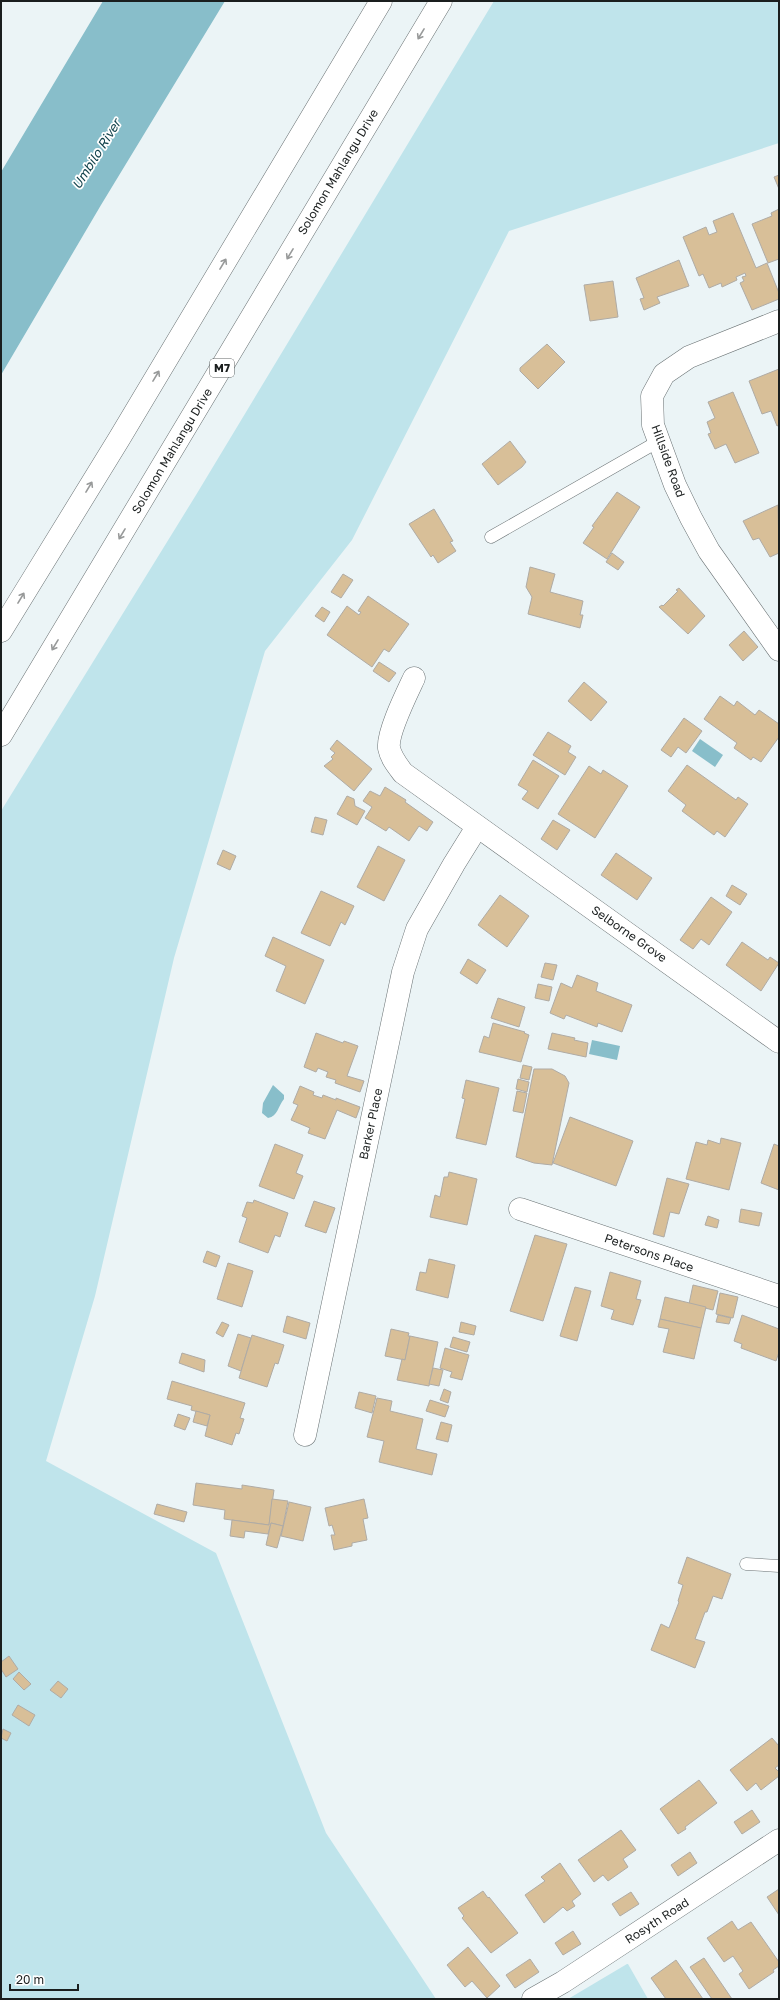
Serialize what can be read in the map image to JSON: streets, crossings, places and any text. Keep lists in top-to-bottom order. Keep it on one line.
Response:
{"streets":{"main road":["Solomon Mahlangu Drive","M7","Hillside Road","Selborne Grove","Barker Place","Petersons Place","Rosyth Road"]},"crossings":[["Selborne Grove","Barker Place"]],"water":["Umbilo River"],"scale_bar":"20 m"}
